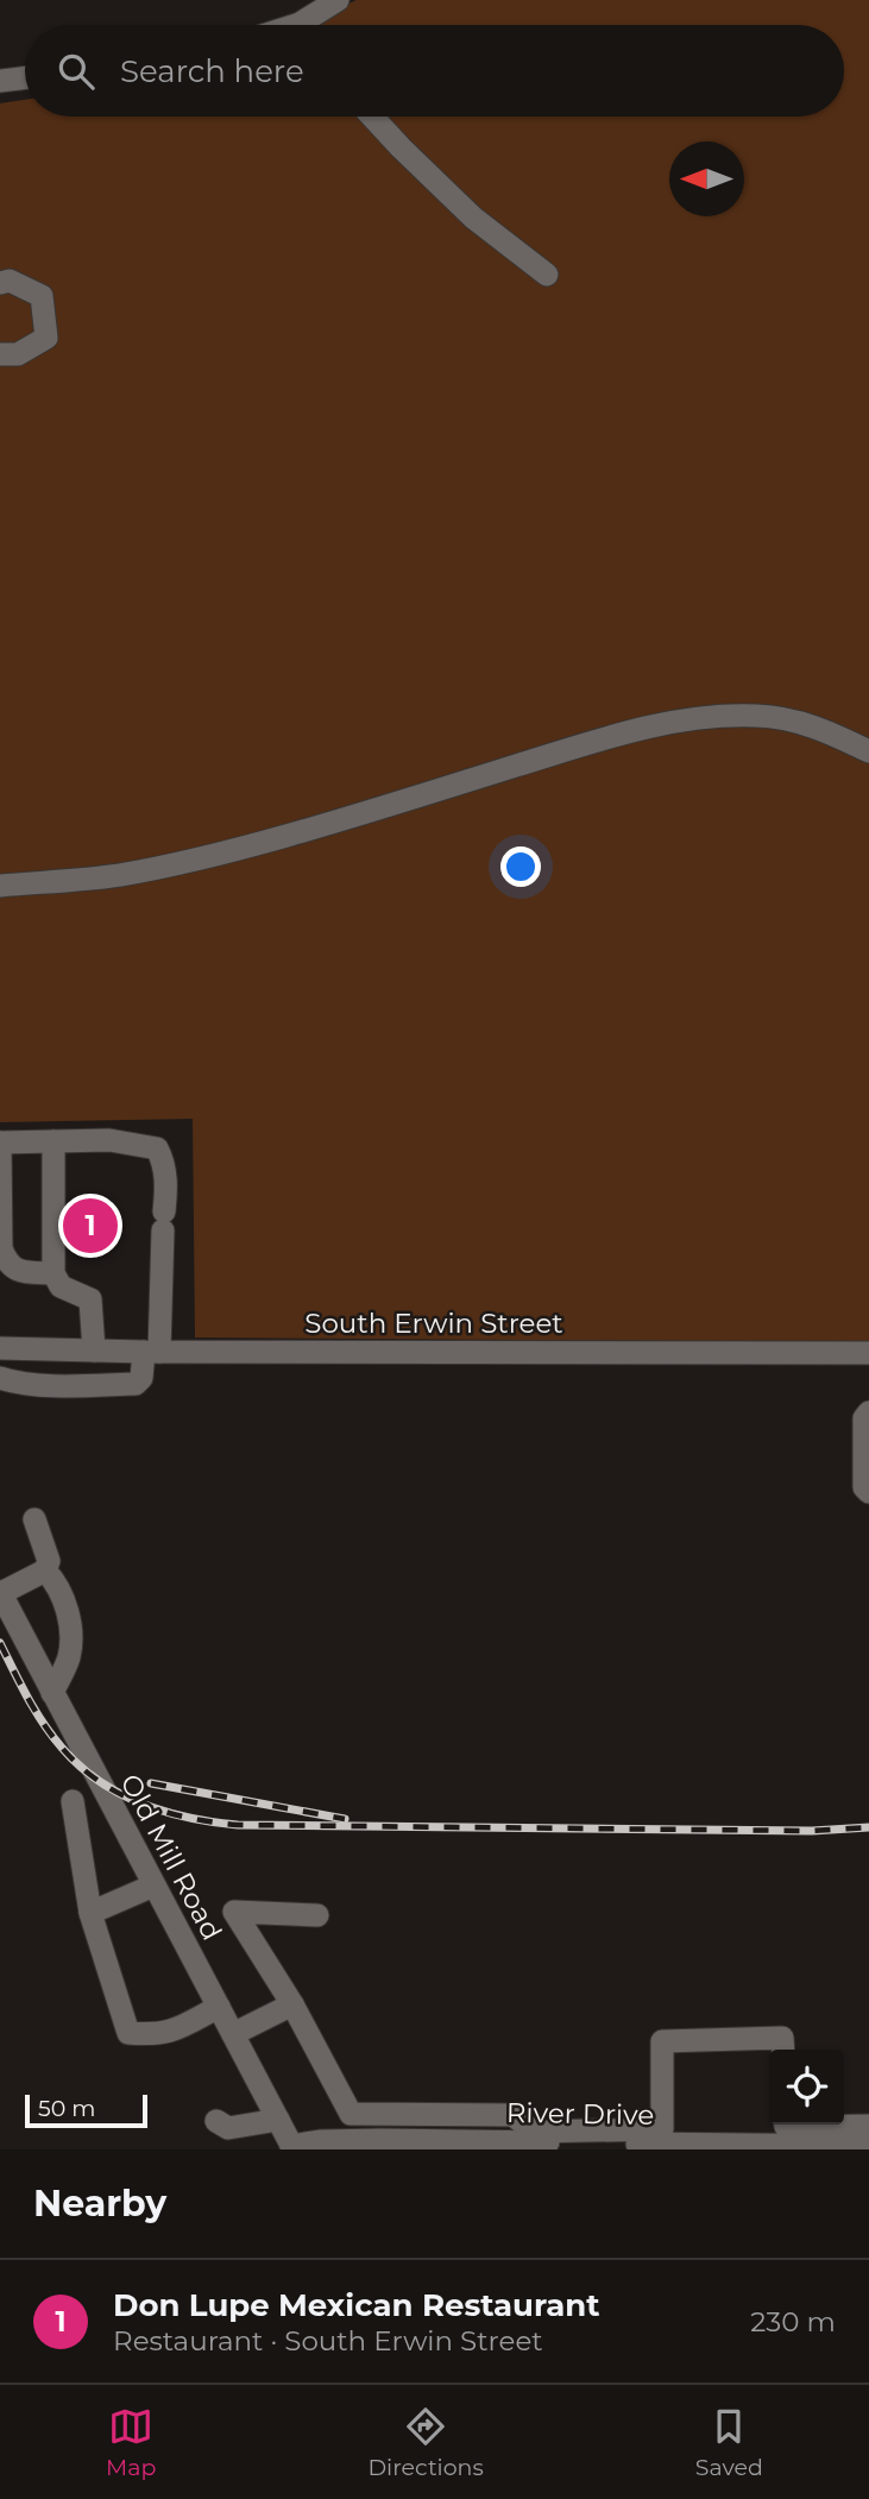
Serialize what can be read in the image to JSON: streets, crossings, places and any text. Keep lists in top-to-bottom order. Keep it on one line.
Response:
{"streets":{"street":["South Erwin Street","Old Mill Road","River Drive"]},"crossings":[["Old Mill Road","River Drive"]],"scale_bar":"50 m","north":"left","page":{"search":"Search here","pins":"1","scale":"50 m","heading":"Nearby","list":[{"mark":"1","name":"Don Lupe Mexican Restaurant","note":"Restaurant · South Erwin Street","value":"230 m"}],"nav":["Map","Directions","Saved"]}}
